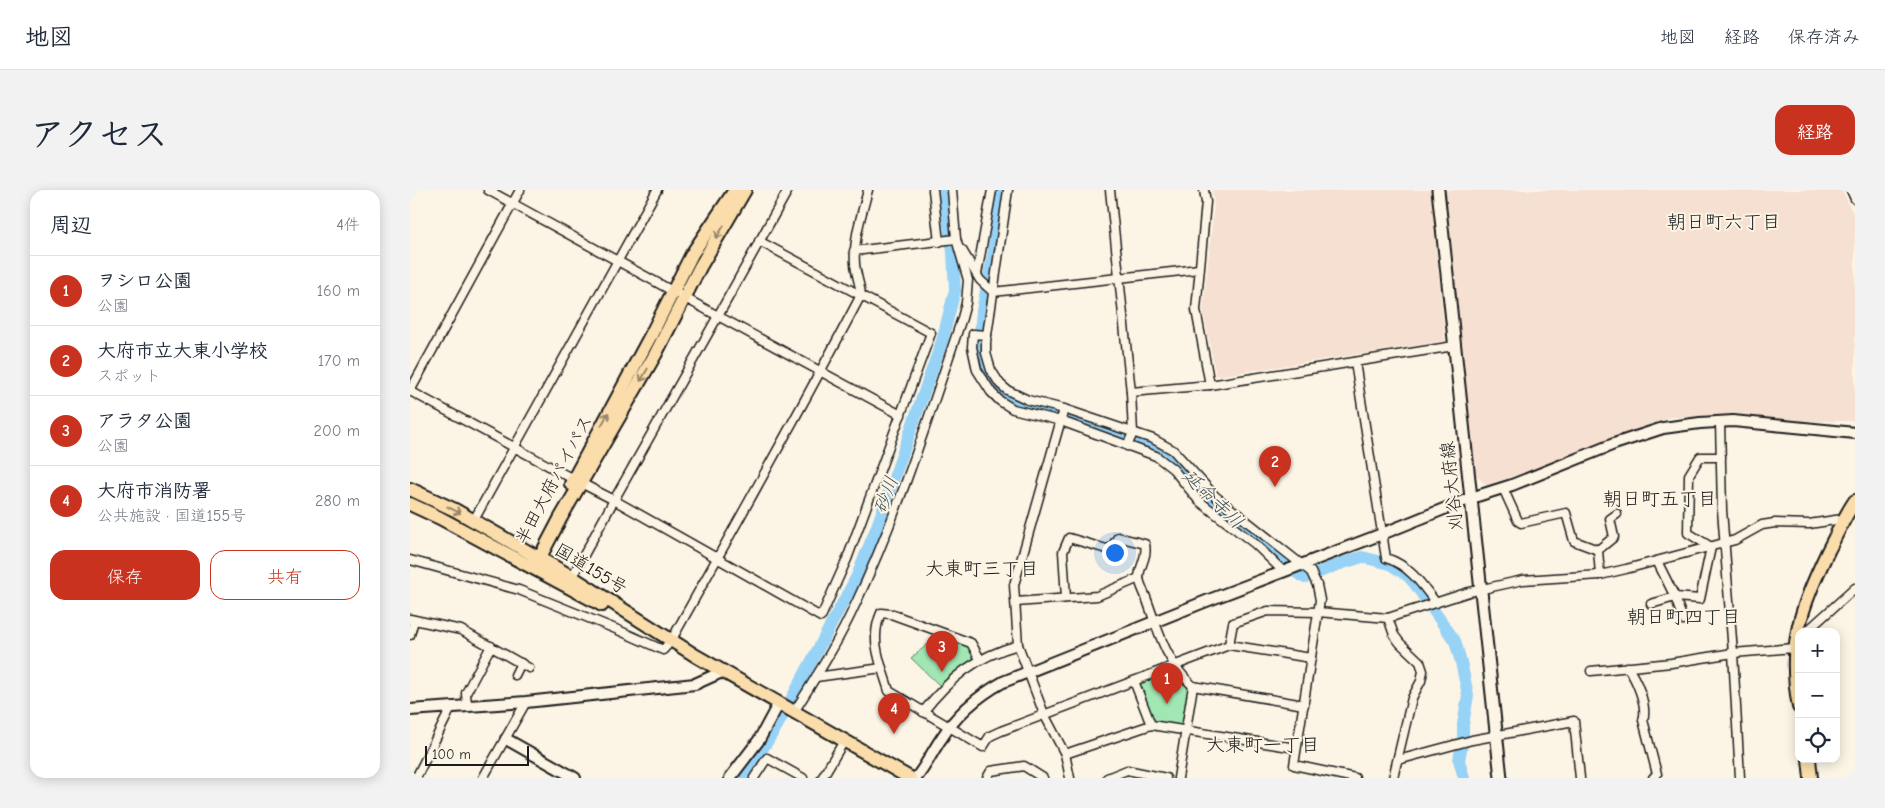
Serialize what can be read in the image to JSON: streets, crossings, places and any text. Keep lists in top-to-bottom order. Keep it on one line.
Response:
{"streets":{"main road":["半田大府パイパス","刈谷大府線","国道155号"]},"crossings":[["半田大府パイパス","国道155号"]],"districts":["朝日町六丁目","朝日町五丁目","大東町三丁目","朝日町四丁目","大東町一丁目"],"water":["砂川","延命寺川"],"scale_bar":"100 m","page":{"header":"地図","nav":["地図","経路","保存済み"],"title":"アクセス","buttons":["経路",["保存","共有"]],"heading":["周辺","4件"],"list":[{"mark":"1","name":"ヲシロ公園","note":"公園","value":"160 m"},{"mark":"2","name":"大府市立大東小学校","note":"スポット","value":"170 m"},{"mark":"3","name":"アラタ公園","note":"公園","value":"200 m"},{"mark":"4","name":"大府市消防署","note":"公共施設 · 国道155号","value":"280 m"}],"pins":["2","3","1","4"],"map_buttons":["+","−"],"scale":"100 m"}}
